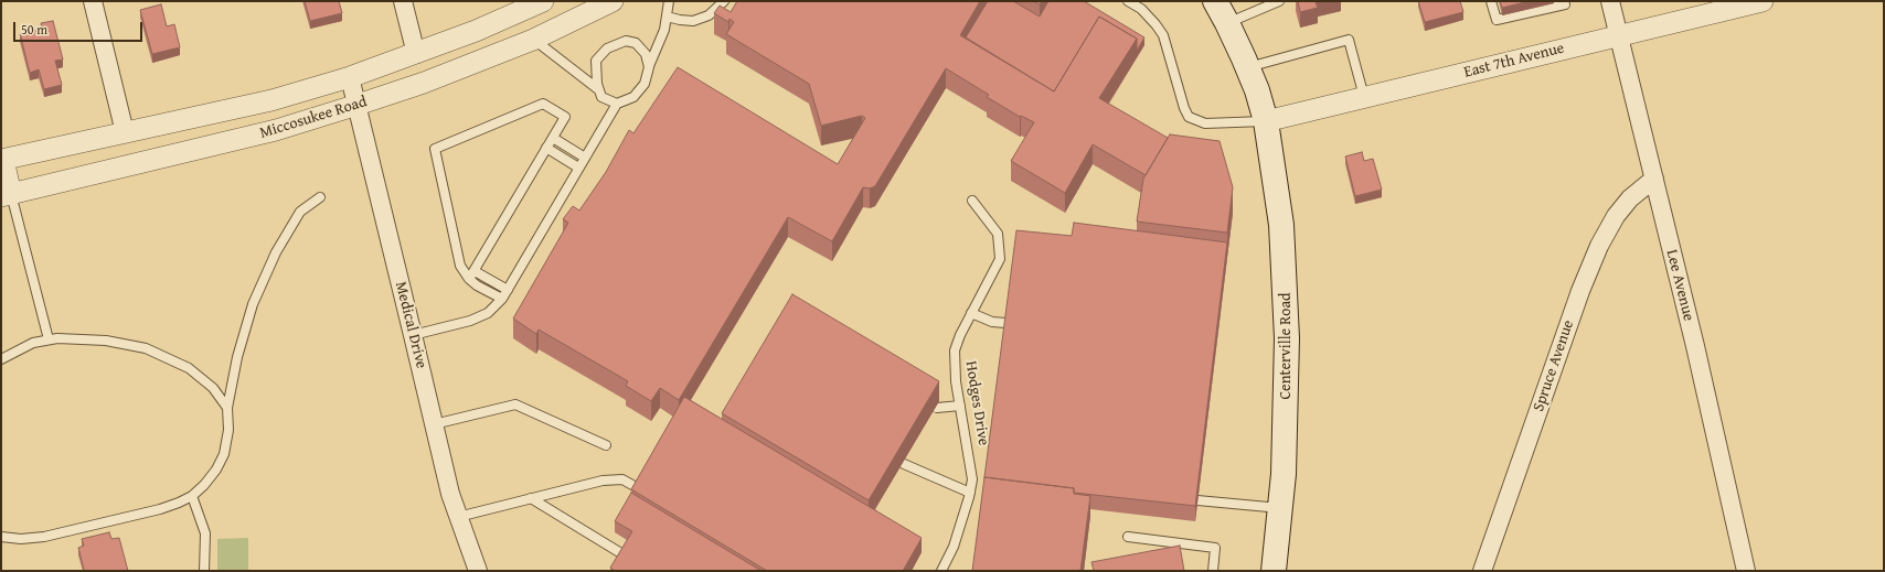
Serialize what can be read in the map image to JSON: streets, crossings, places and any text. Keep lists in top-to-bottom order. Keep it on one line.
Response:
{"streets":{"main road":["Centerville Road"],"street":["East 7th Avenue","Miccosukee Road","Lee Avenue","Medical Drive","Spruce Avenue"],"lane":["Hodges Drive"]},"crossings":[["East 7th Avenue","Lee Avenue"],["East 7th Avenue","Centerville Road"],["Miccosukee Road","Medical Drive"],["Lee Avenue","Spruce Avenue"]],"scale_bar":"50 m"}
